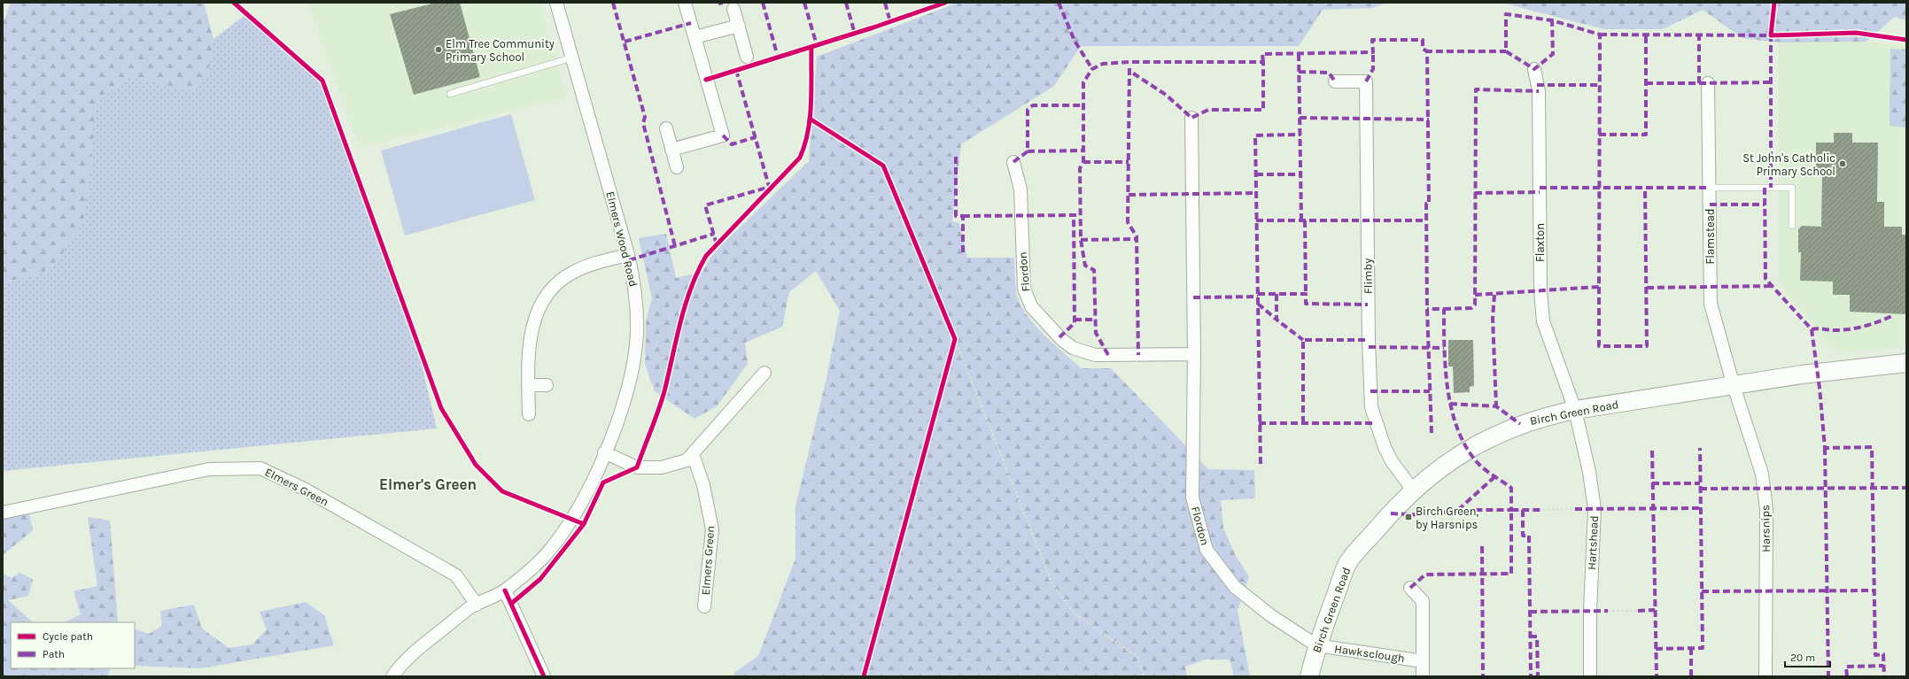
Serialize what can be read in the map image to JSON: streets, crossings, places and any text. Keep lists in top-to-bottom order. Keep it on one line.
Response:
{"streets":{"street":["Flamstead","Elmers Wood Road","Flaxton","Flordon","Flimby","Birch Green Road","Elmers Green","Harsnips","Hartshead","Hawksclough"]},"crossings":[["Flamstead","Birch Green Road"],["Flamstead","Harsnips"],["Flaxton","Birch Green Road"],["Flaxton","Hartshead"],["Flordon","Birch Green Road"],["Flordon","Hawksclough"],["Flimby","Birch Green Road"],["Birch Green Road","Harsnips"],["Birch Green Road","Hartshead"],["Birch Green Road","Hawksclough"]],"districts":["Elmer's Green"],"places":{"other":["Elm Tree Community Primary School","St John's Catholic Primary School"],"transit":["Birch Green, by Harsnips"]},"legend":["Cycle path","Path"],"scale_bar":"20 m"}
